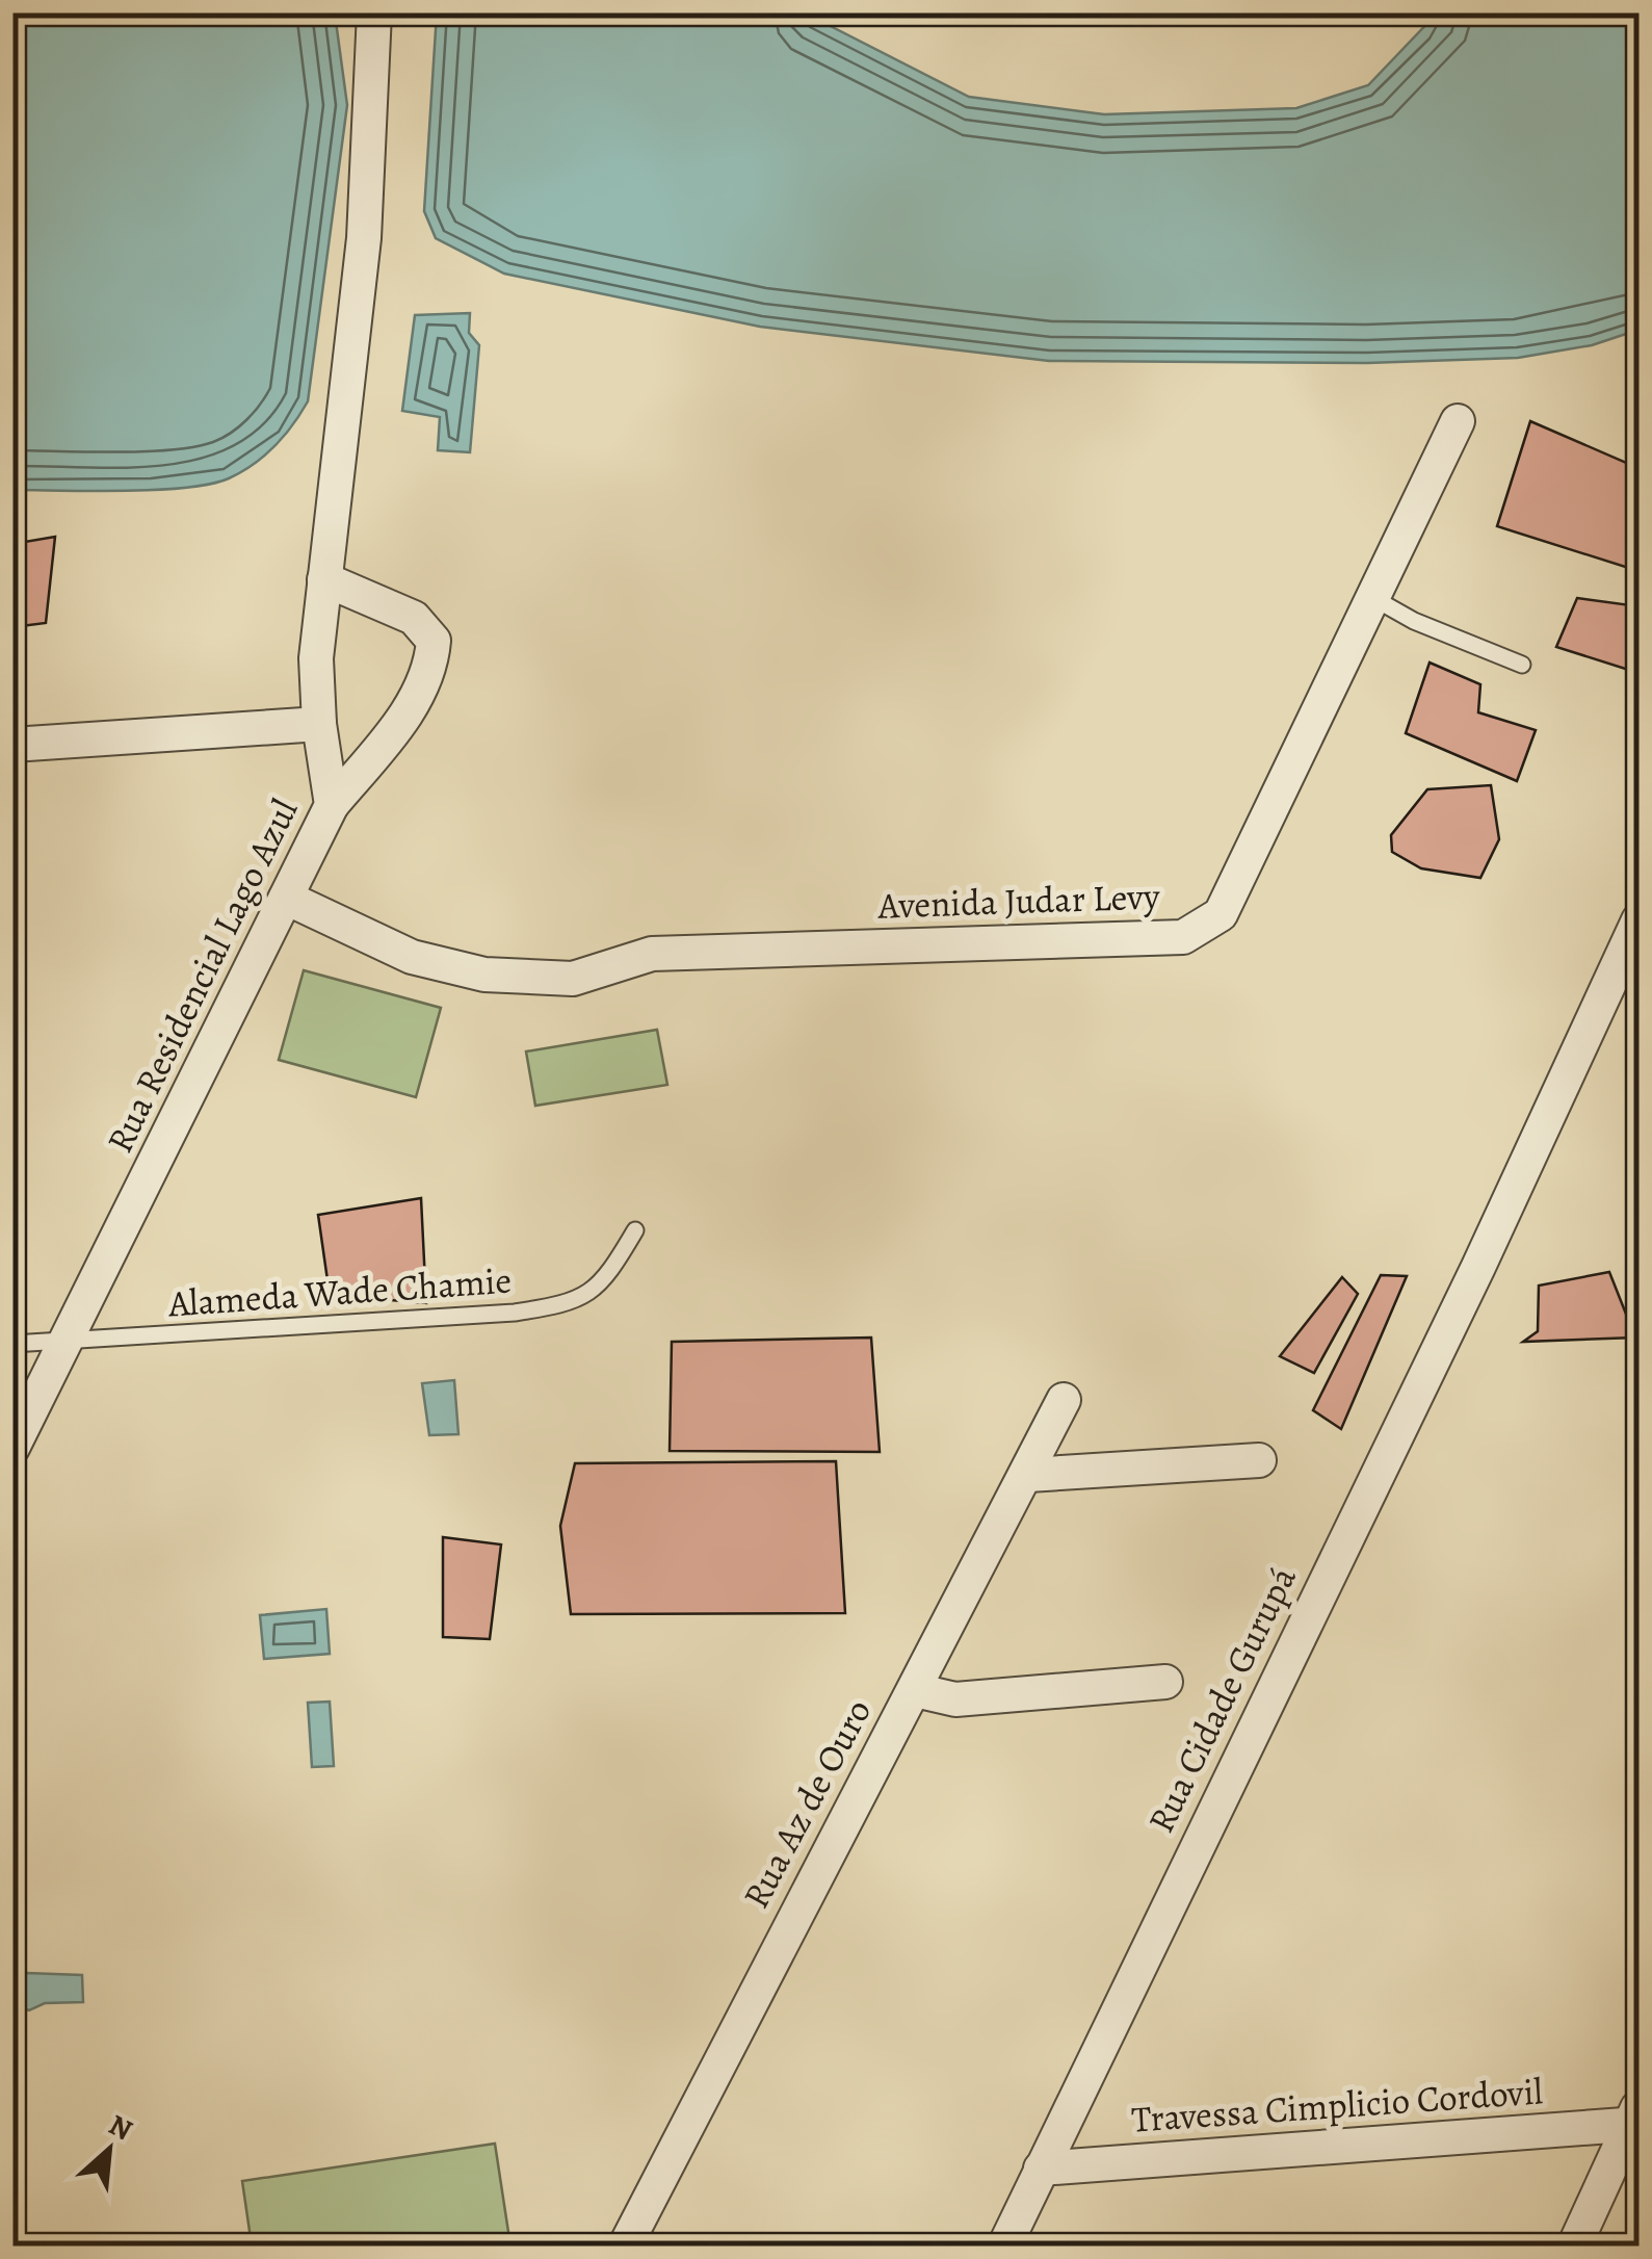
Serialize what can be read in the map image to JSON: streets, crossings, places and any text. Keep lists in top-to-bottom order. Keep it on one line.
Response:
{"streets":{"street":["Avenida Judar Levy","Rua Residencial Lago Azul","Rua Cidade Gurupá","Rua Az de Ouro","Travessa Cimplicio Cordovil"],"lane":["Alameda Wade Chamie"]},"crossings":[["Avenida Judar Levy","Rua Residencial Lago Azul"],["Rua Residencial Lago Azul","Alameda Wade Chamie"],["Rua Cidade Gurupá","Travessa Cimplicio Cordovil"]],"north":"top right"}
